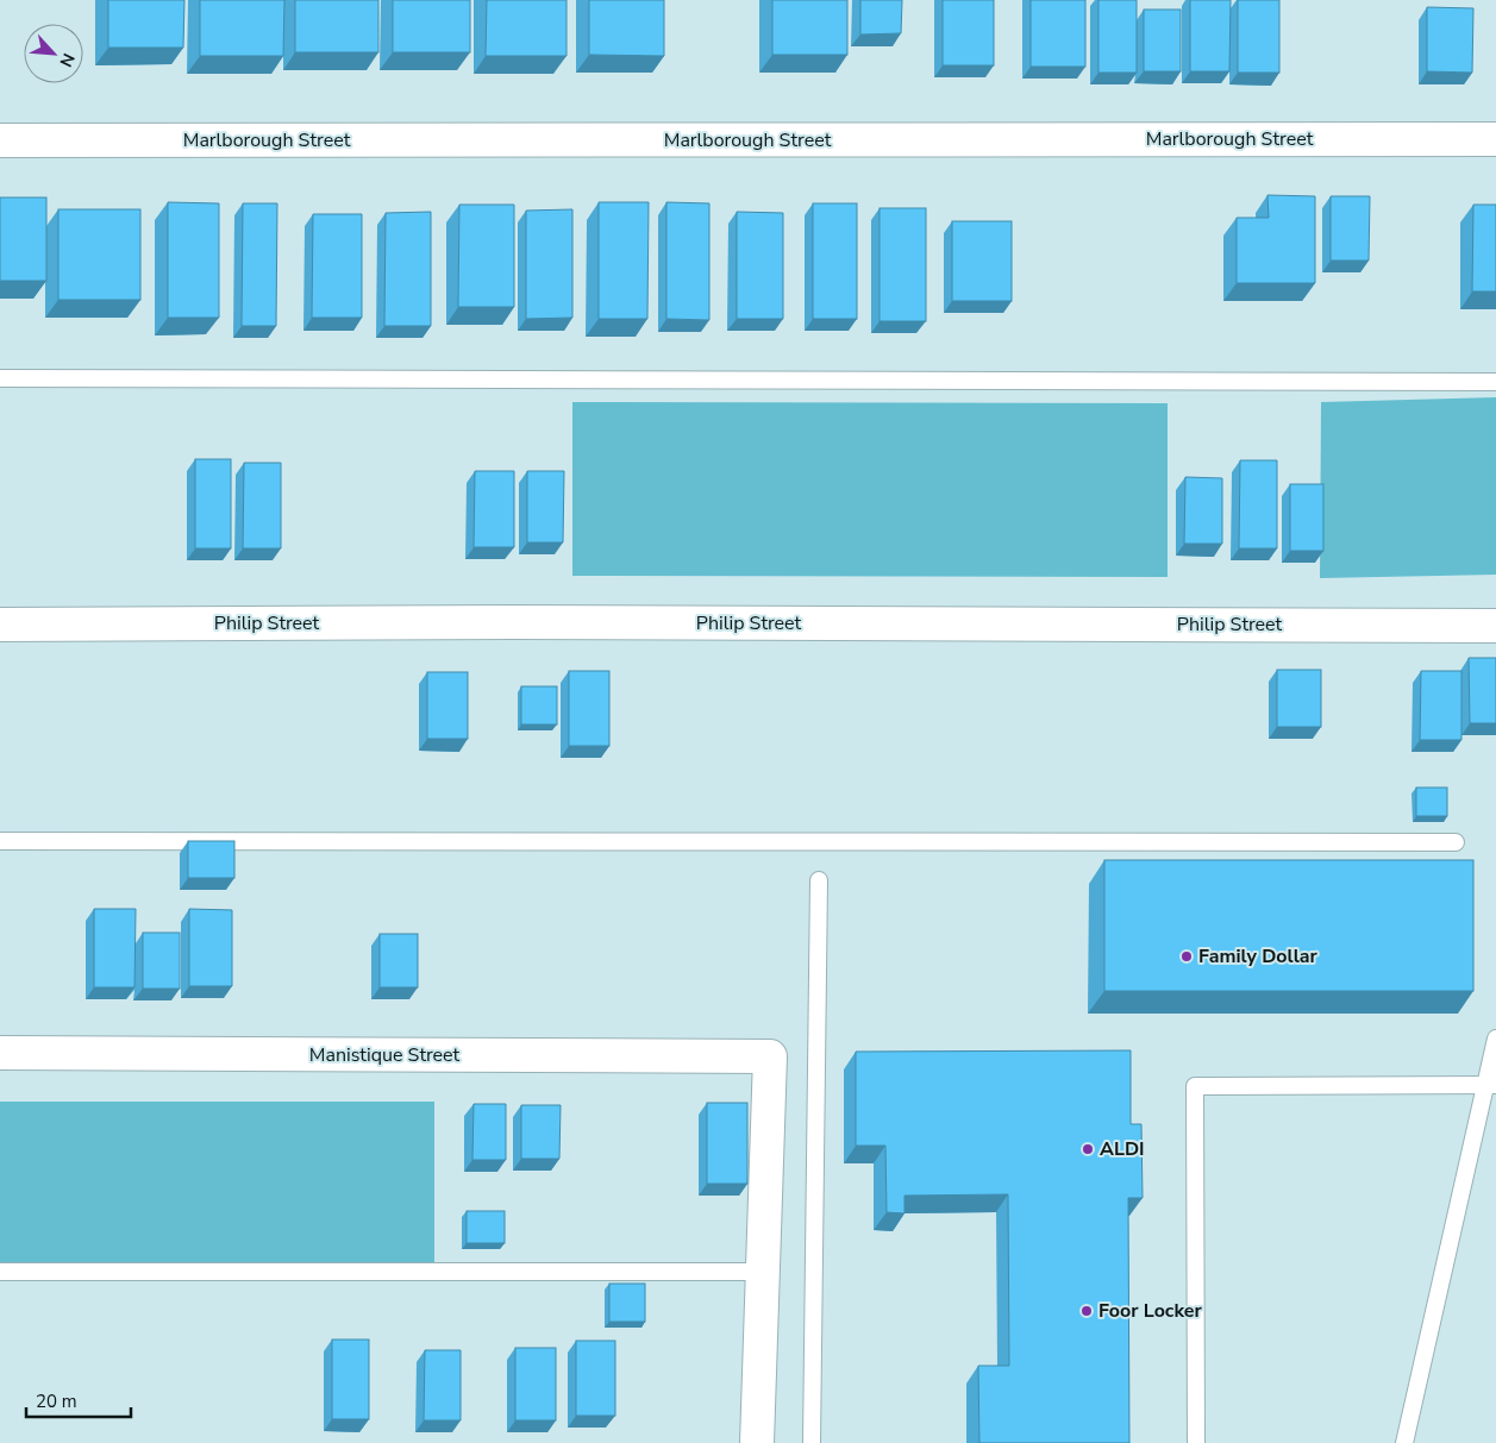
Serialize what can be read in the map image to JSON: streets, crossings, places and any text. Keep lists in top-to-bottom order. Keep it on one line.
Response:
{"streets":{"street":["Marlborough Street","Philip Street","Manistique Street"]},"places":["Family Dollar","ALDI","Foor Locker"],"scale_bar":"20 m","north":"bottom right"}
